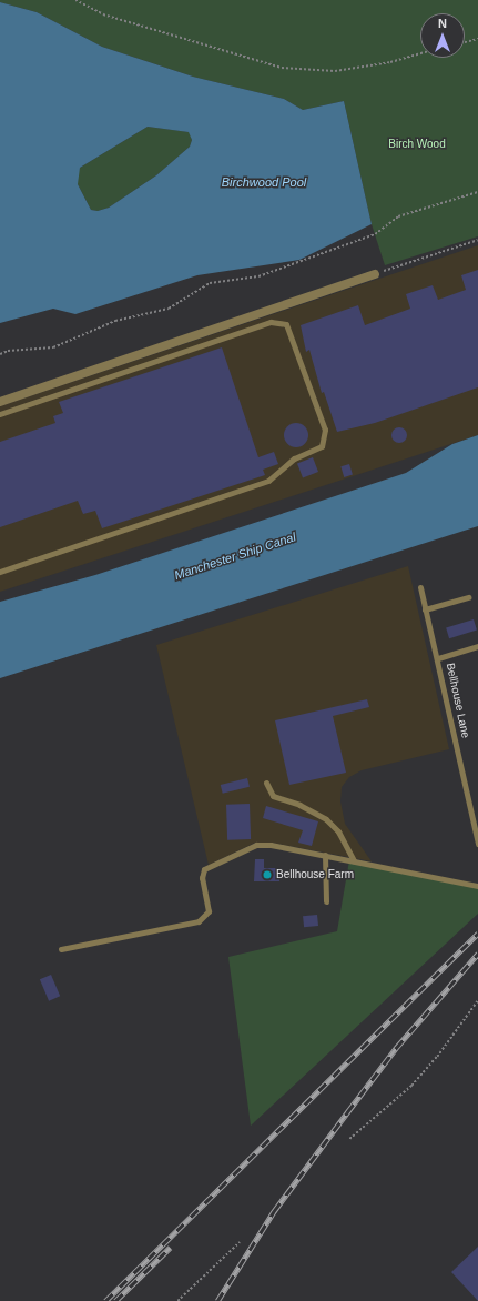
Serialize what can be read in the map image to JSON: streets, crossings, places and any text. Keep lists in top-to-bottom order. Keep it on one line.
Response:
{"streets":{"lane":["Bellhouse Lane"]},"water":["Birchwood Pool","Manchester Ship Canal"],"parks":["Birch Wood"],"places":["Bellhouse Farm"],"north":"top"}
